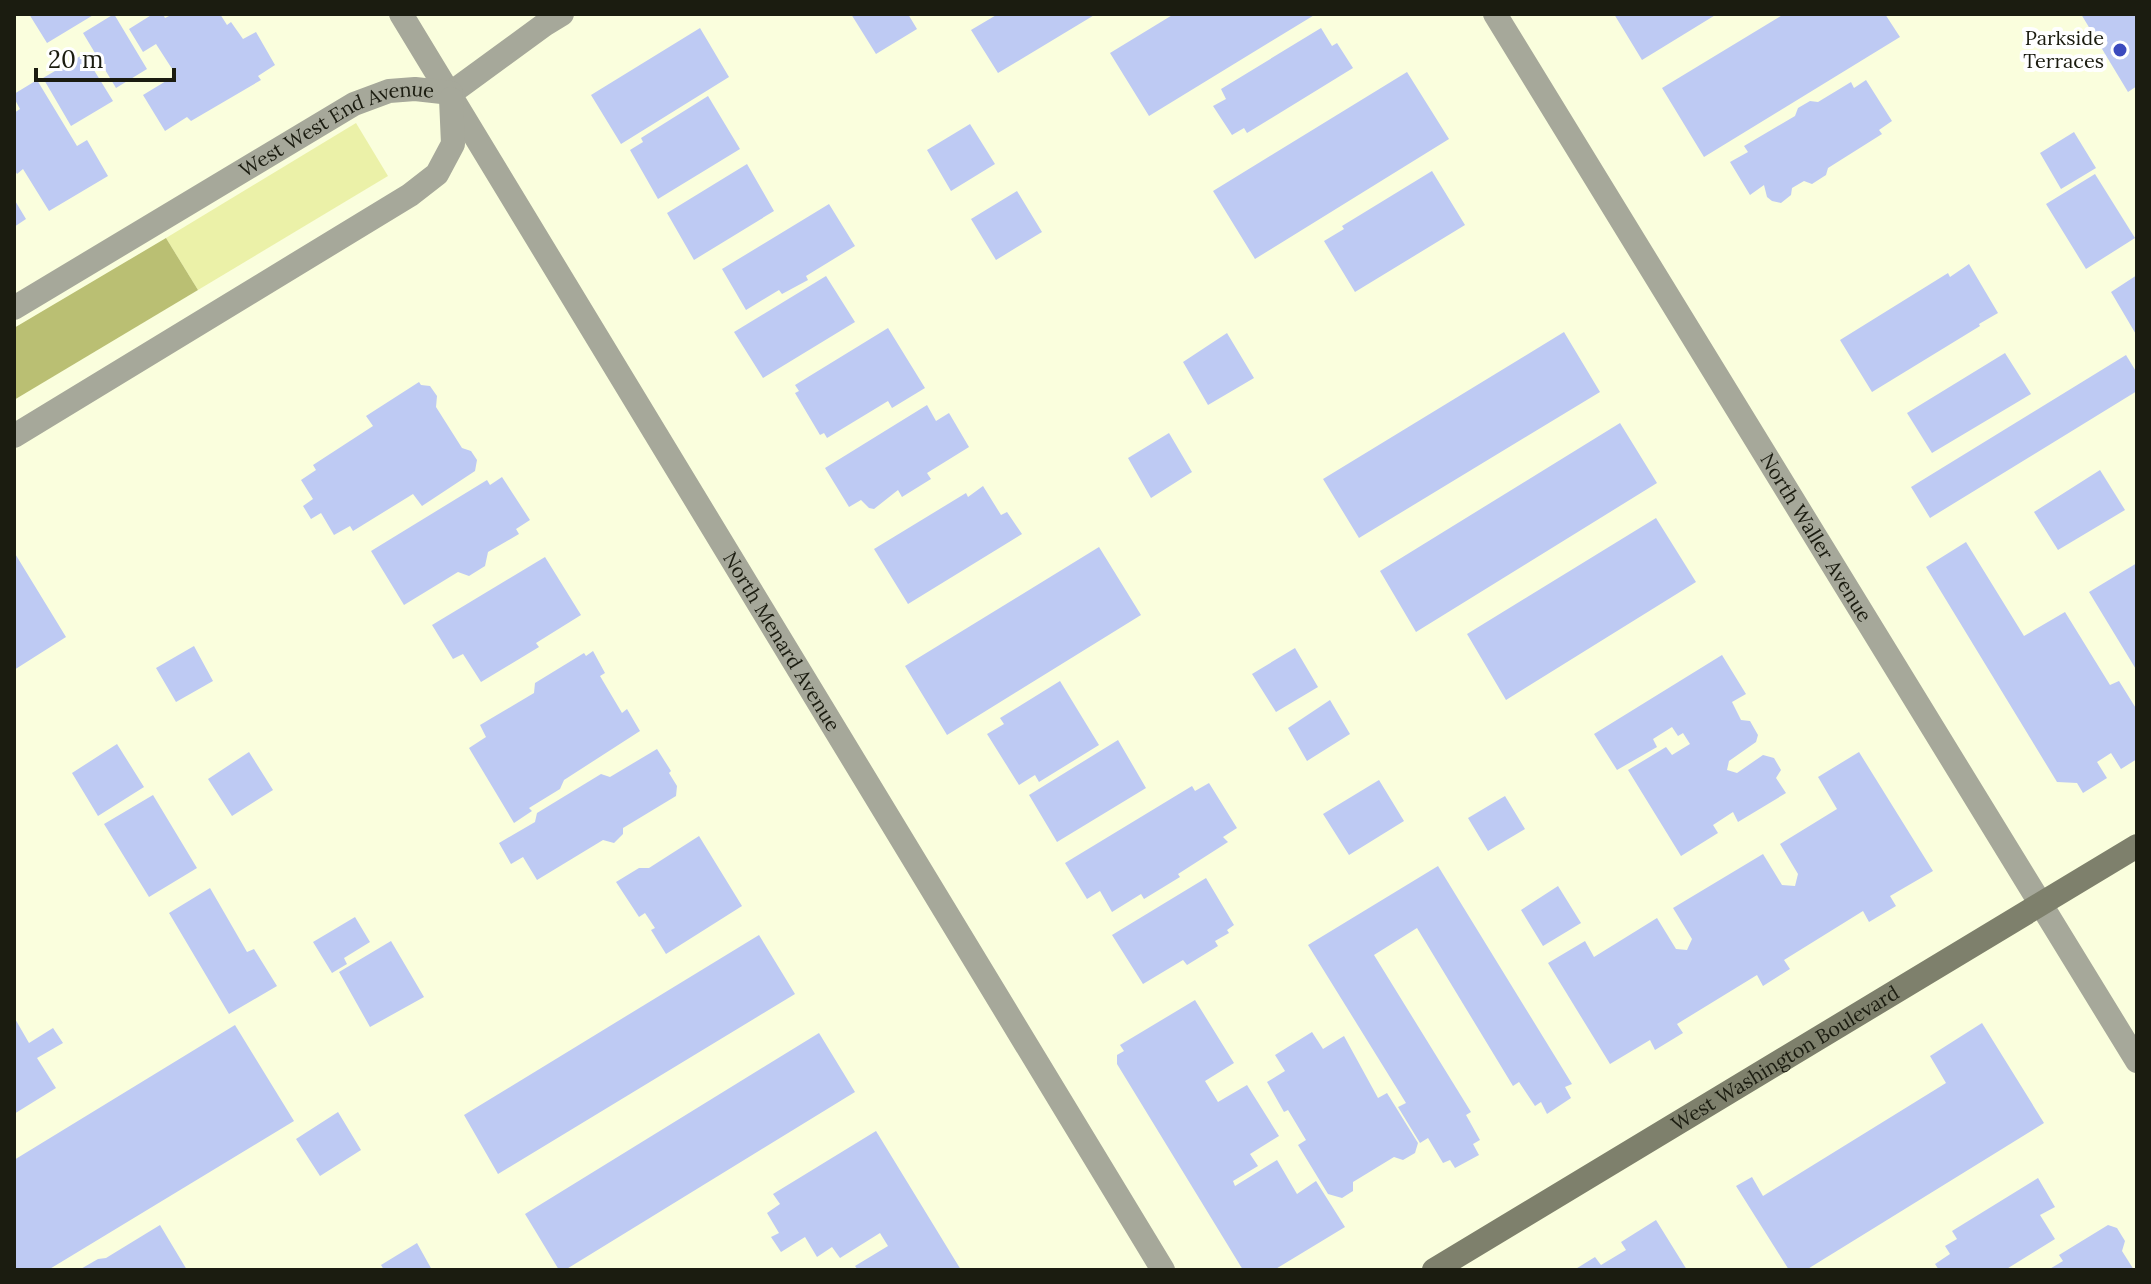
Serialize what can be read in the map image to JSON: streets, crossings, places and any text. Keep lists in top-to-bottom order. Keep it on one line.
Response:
{"streets":{"street":["West West End Avenue","North Waller Avenue","North Menard Avenue","West Washington Boulevard"]},"crossings":[["West West End Avenue","North Menard Avenue"],["North Waller Avenue","West Washington Boulevard"]],"places":["Parkside Terraces"],"scale_bar":"20 m"}
